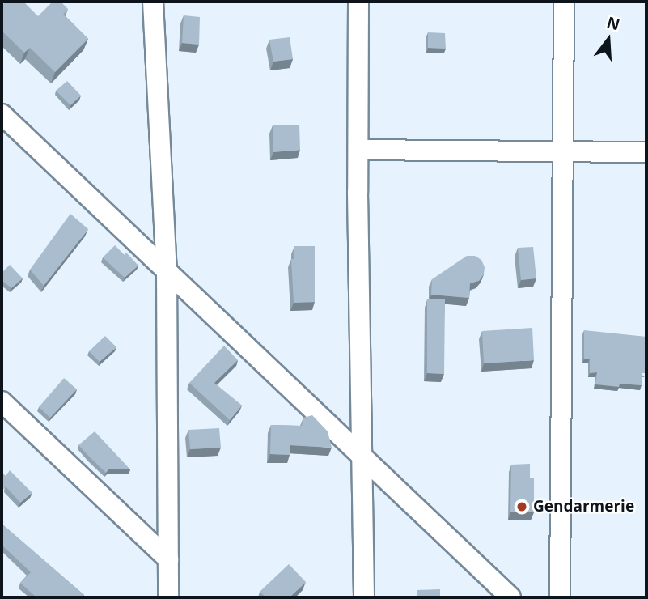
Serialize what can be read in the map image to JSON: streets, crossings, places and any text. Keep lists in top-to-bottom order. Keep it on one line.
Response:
{"places":["Gendarmerie"],"north":"top"}
